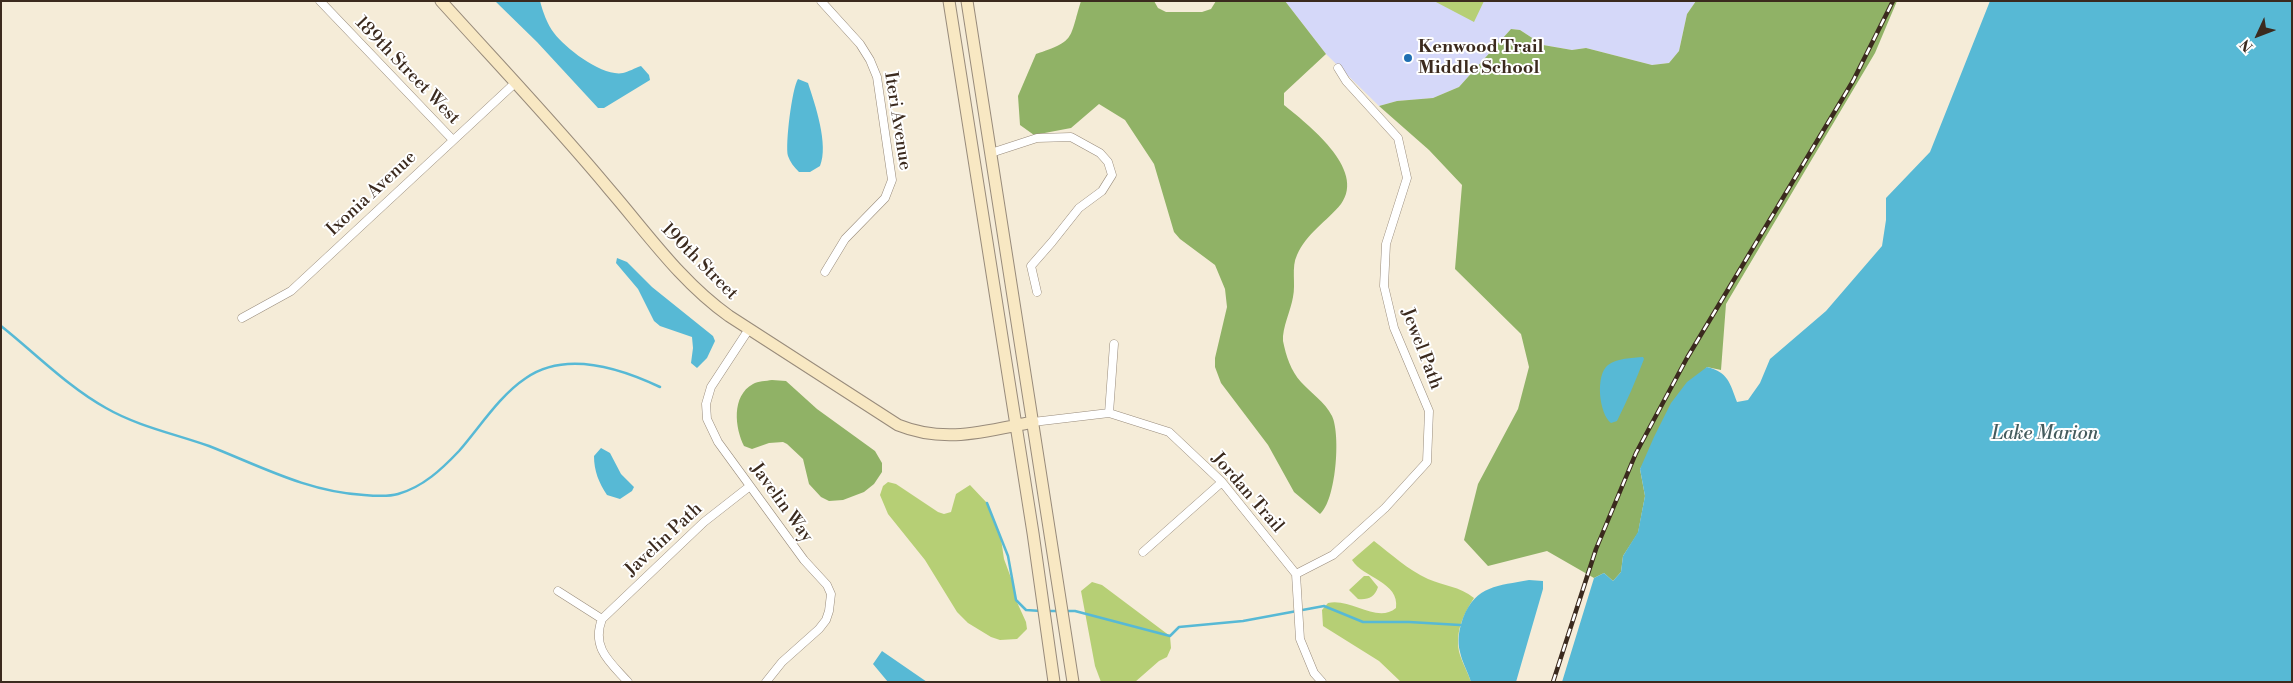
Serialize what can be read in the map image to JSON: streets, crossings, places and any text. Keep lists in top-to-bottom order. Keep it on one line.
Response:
{"streets":{"main road":["190th Street"],"street":["189th Street West","Iteri Avenue","Ixonia Avenue","Jewel Path","Jordan Trail","Javelin Way","Javelin Path"]},"crossings":[["189th Street West","Ixonia Avenue"],["Ixonia Avenue","190th Street"],["190th Street","Jordan Trail"],["190th Street","Javelin Way"],["Jewel Path","Jordan Trail"],["Javelin Way","Javelin Path"]],"water":["Lake Marion"],"places":["Kenwood Trail Middle School"],"north":"bottom left"}
